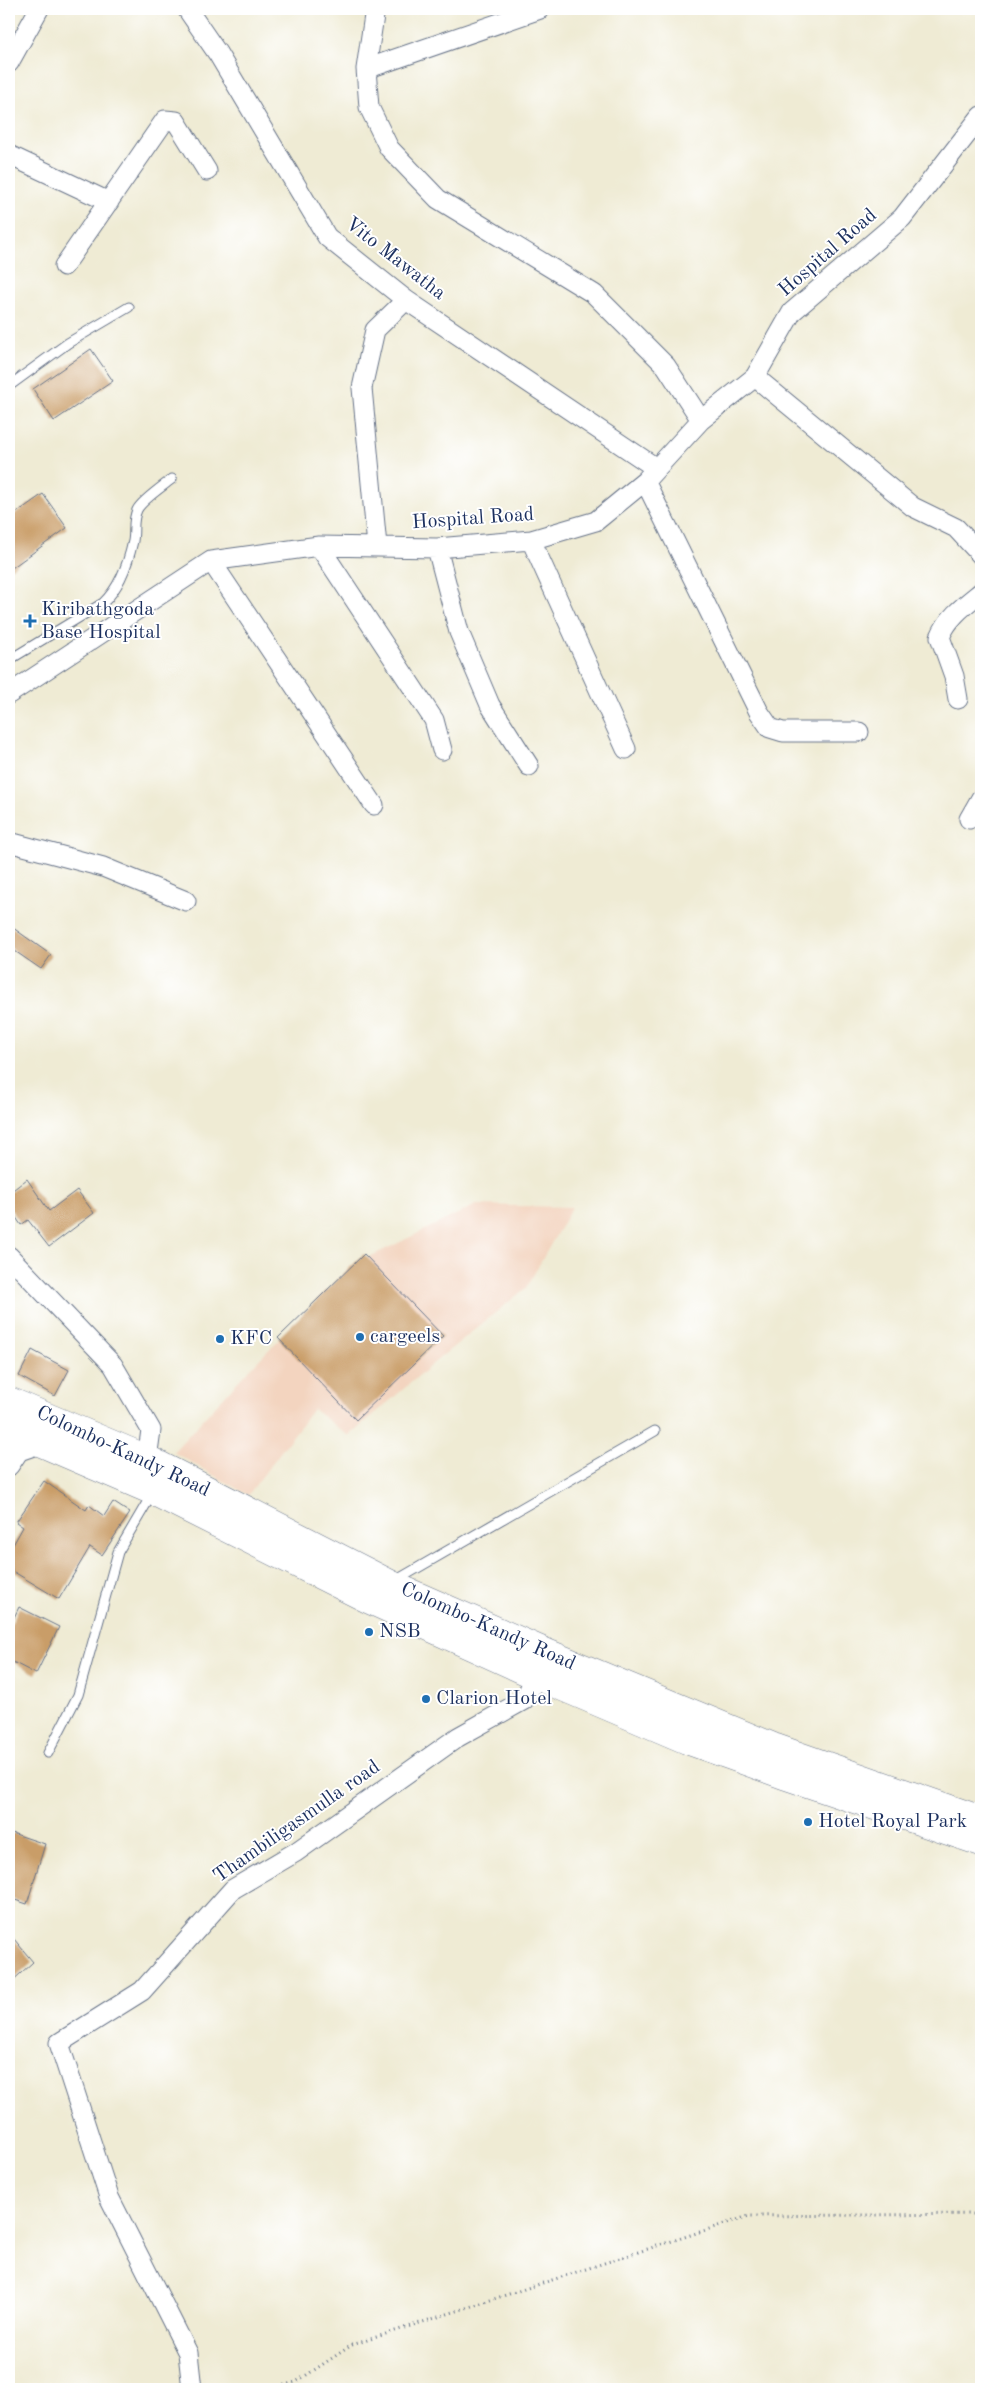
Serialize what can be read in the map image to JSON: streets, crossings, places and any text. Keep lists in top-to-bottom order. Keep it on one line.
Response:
{"streets":{"highway":["Colombo-Kandy Road"],"street":["Hospital Road","Vito Mawatha","Thambiligasmulla road"]},"crossings":[["Hospital Road","Vito Mawatha"],["Colombo-Kandy Road","Thambiligasmulla road"]],"places":{"health":["Kiribathgoda Base Hospital"],"other":["cargeels","KFC","NSB","Clarion Hotel","Hotel Royal Park"]}}
